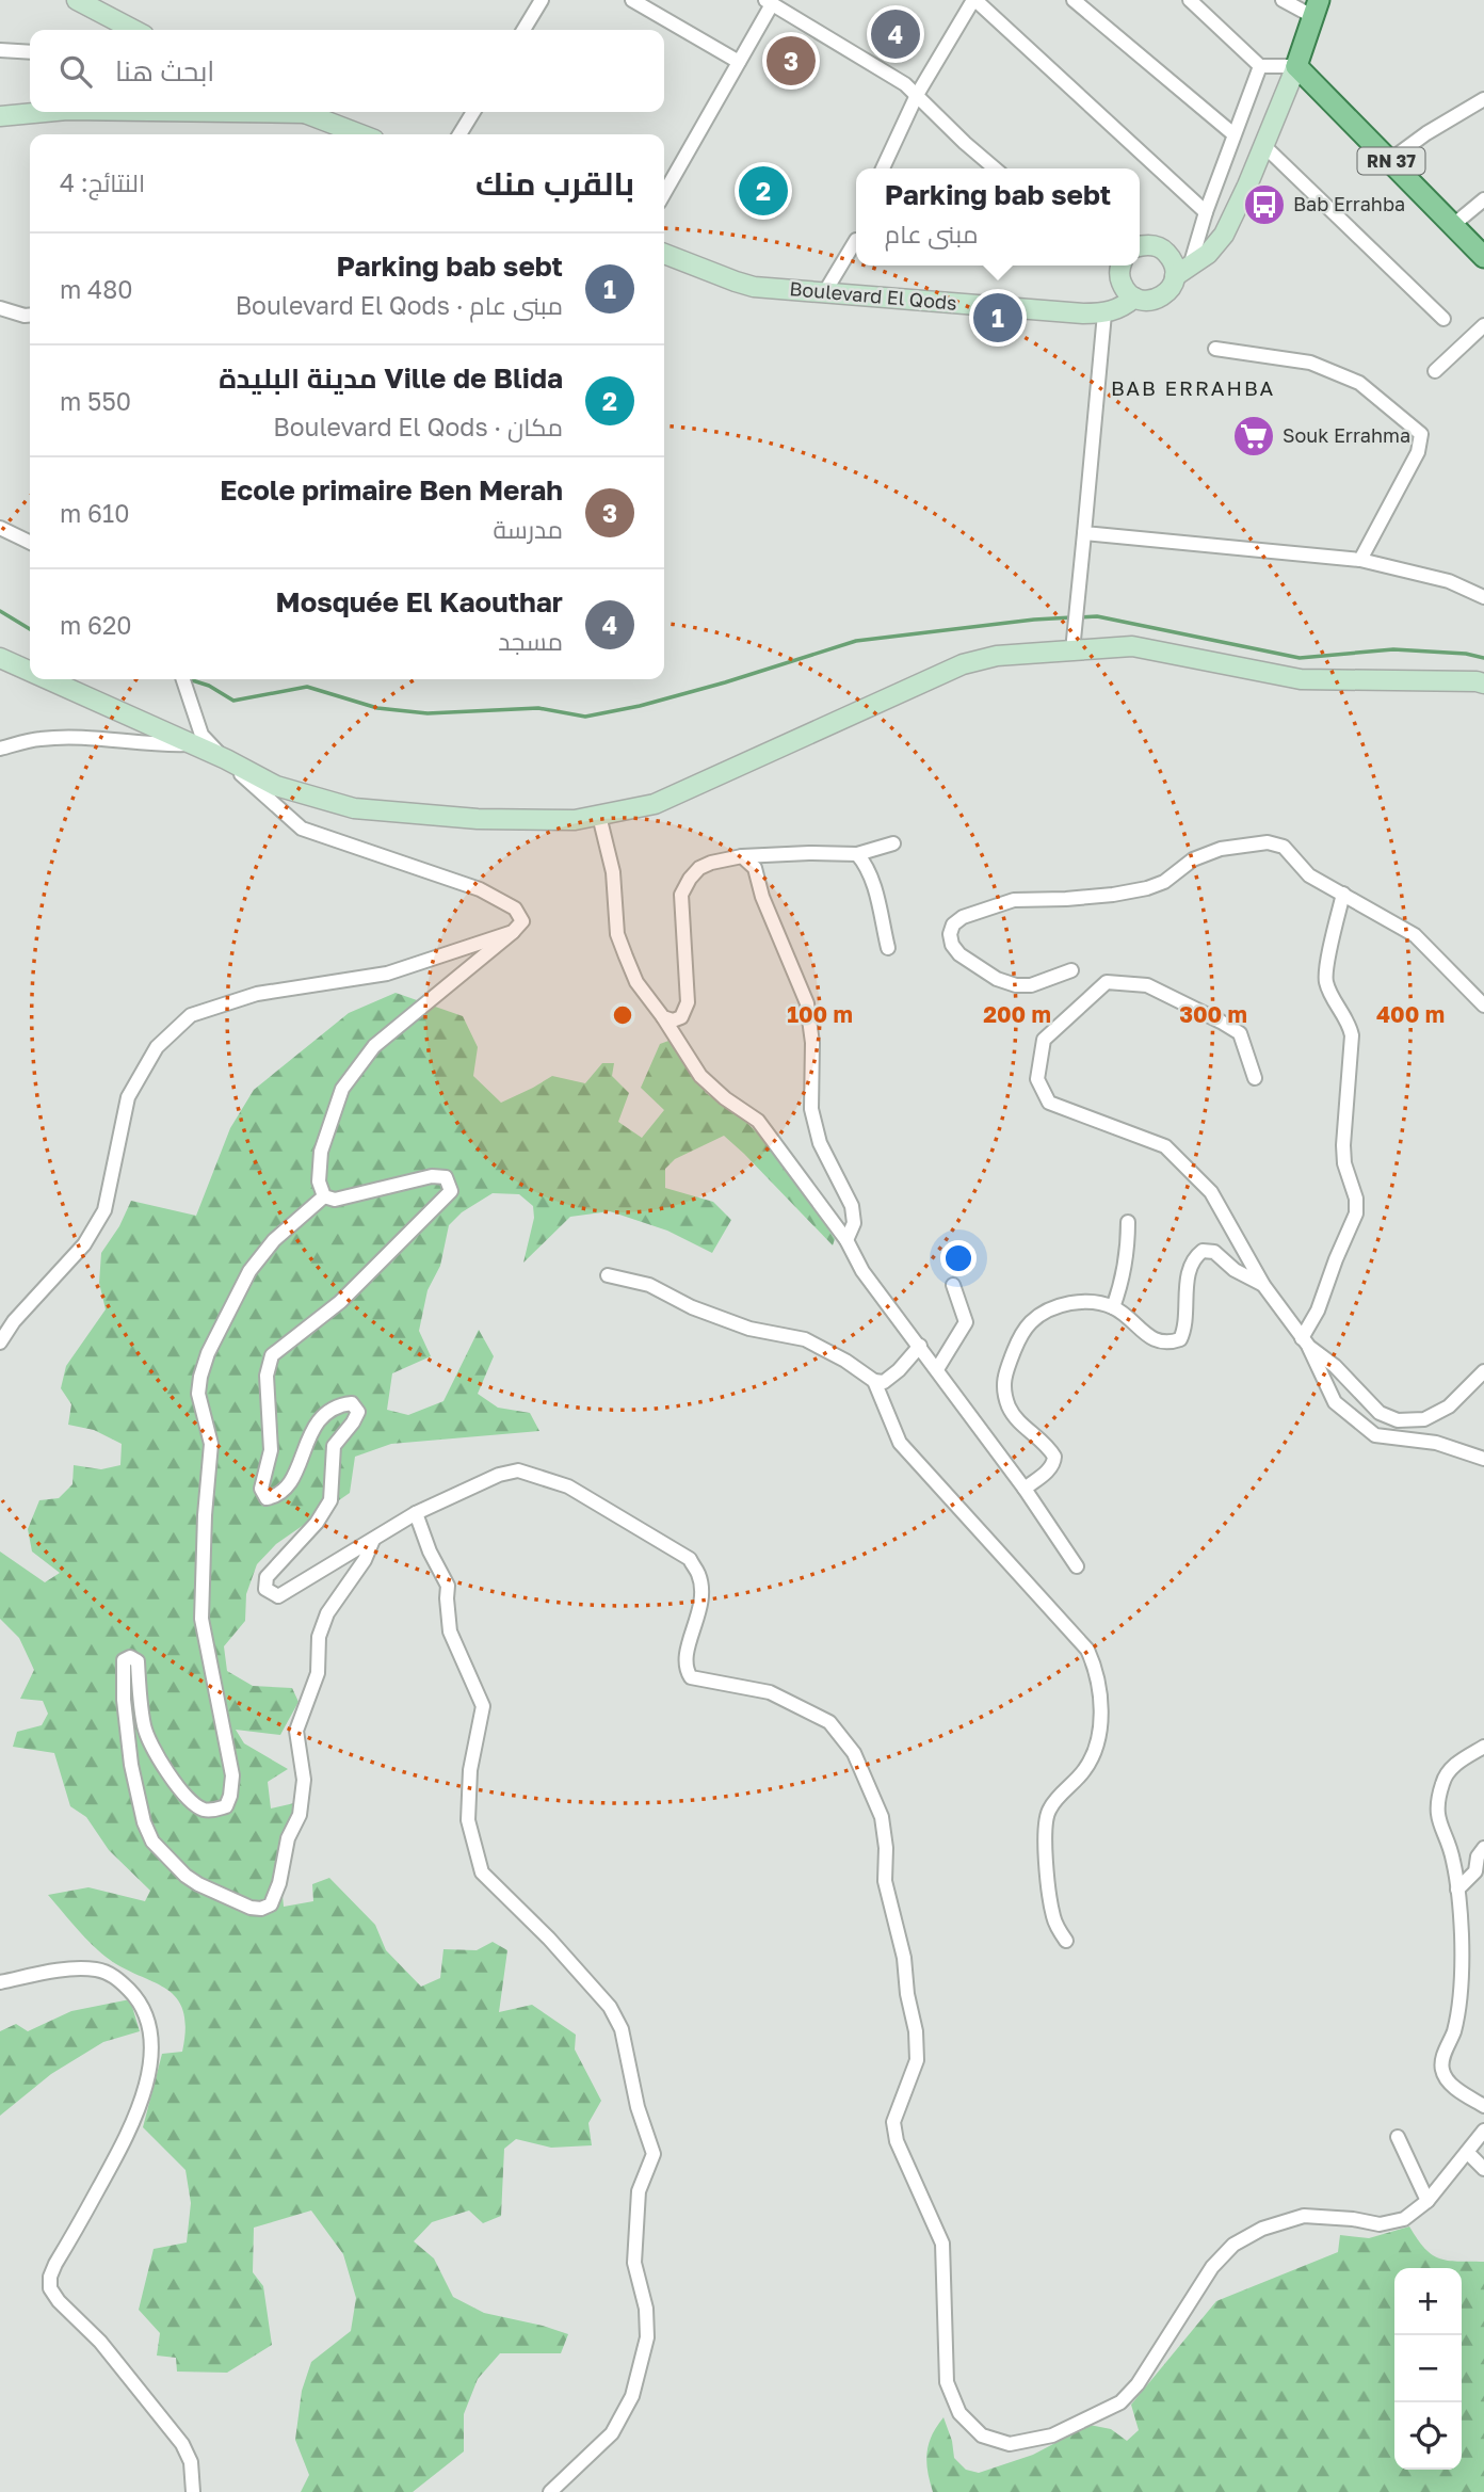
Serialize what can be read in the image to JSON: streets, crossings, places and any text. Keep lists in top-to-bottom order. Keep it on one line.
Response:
{"streets":{"main road":["RN 37"],"street":["Boulevard El Qods"]},"districts":["BAB ERRAHBA"],"places":{"bus stop":["Bab Errahba"],"supermarket":["Souk Errahma"]},"page":{"pins":["4","3","2","1"],"search":"ابحث هنا","heading":["بالقرب منك","النتائج: 4"],"popup":["Parking bab sebt","مبنى عام"],"list":[{"mark":"1","name":"Parking bab sebt","note":"مبنى عام · Boulevard El Qods","value":"480 m"},{"mark":"2","name":"Ville de Blida مدينة البليدة","note":"مكان · Boulevard El Qods","value":"550 m"},{"mark":"3","name":"Ecole primaire Ben Merah","note":"مدرسة","value":"610 m"},{"mark":"4","name":"Mosquée El Kaouthar","note":"مسجد","value":"620 m"}],"map_buttons":["+","−"]},"rings":["100 m","200 m","300 m","400 m"]}
